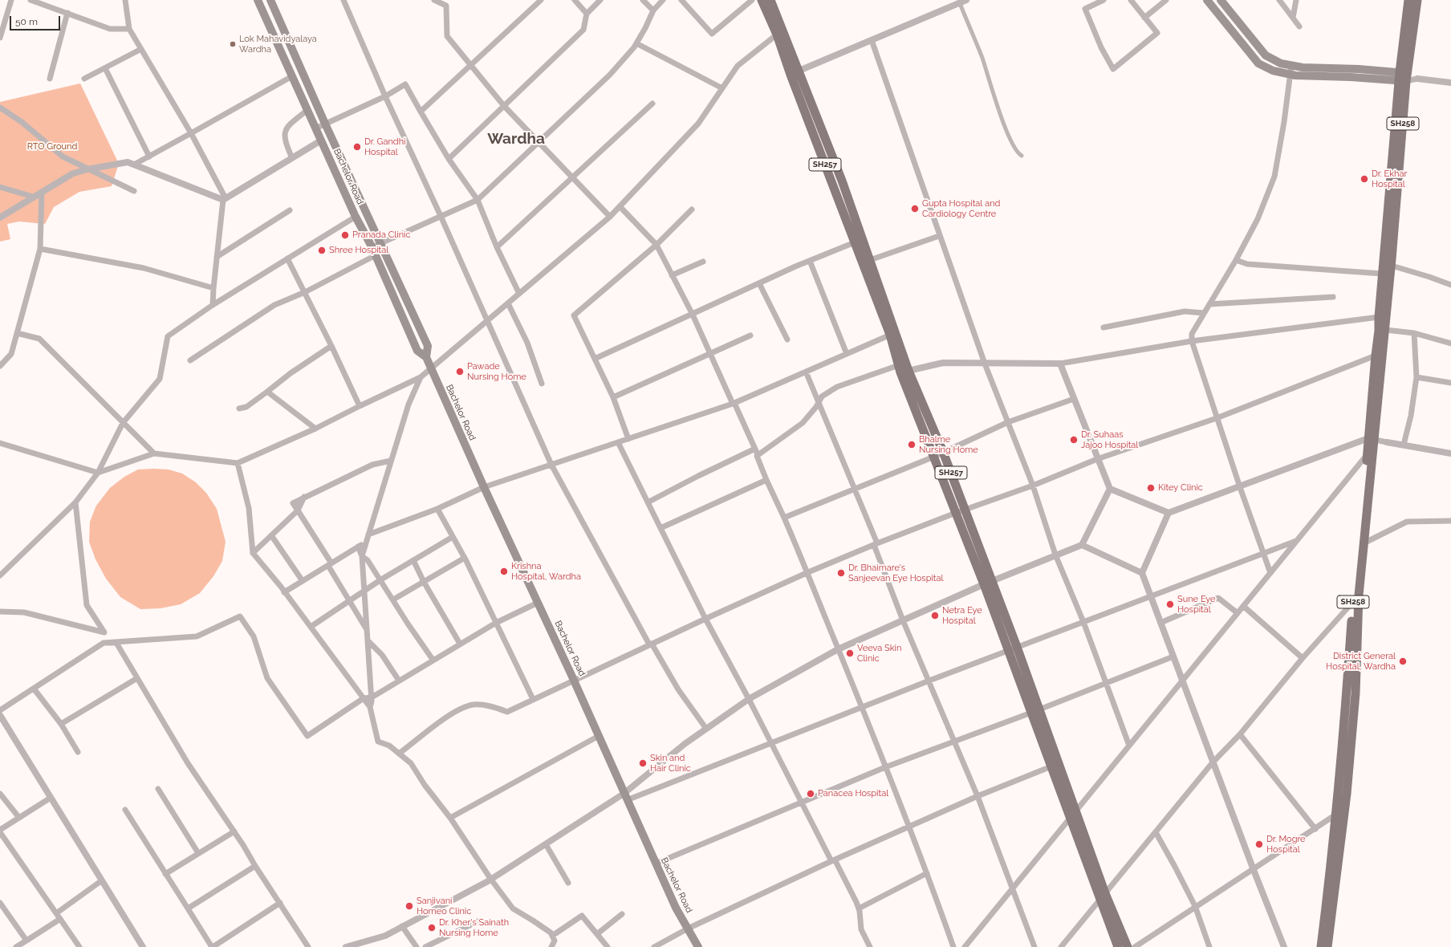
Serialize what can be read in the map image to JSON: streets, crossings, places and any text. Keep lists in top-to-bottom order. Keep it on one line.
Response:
{"streets":{"main road":["SH258","SH257","Bachelor Road"]},"districts":["Wardha"],"parks":["RTO Ground"],"places":["Lok Mahavidyalaya Wardha","Dr. Gandhi Hospital","Dr. Ekhar Hospital","Gupta Hospital and Cardiology Centre","Pranada Clinic","Shree Hospital","Pawade Nursing Home","Dr. Suhaas Jajoo Hospital","Bhalme Nursing Home","Kitey Clinic","Krishna Hospital, Wardha","Dr. Bhaimare's Sanjeevan Eye Hospital","Sune Eye Hospital","Netra Eye Hospital","Veeva Skin Clinic","District General Hospital, Wardha","Skin and Hair Clinic","Panacea Hospital","Dr. Mogre Hospital","Sanjivani Homeo Clinic","Dr. Kher's Sainath Nursing Home"],"scale_bar":"50 m"}
